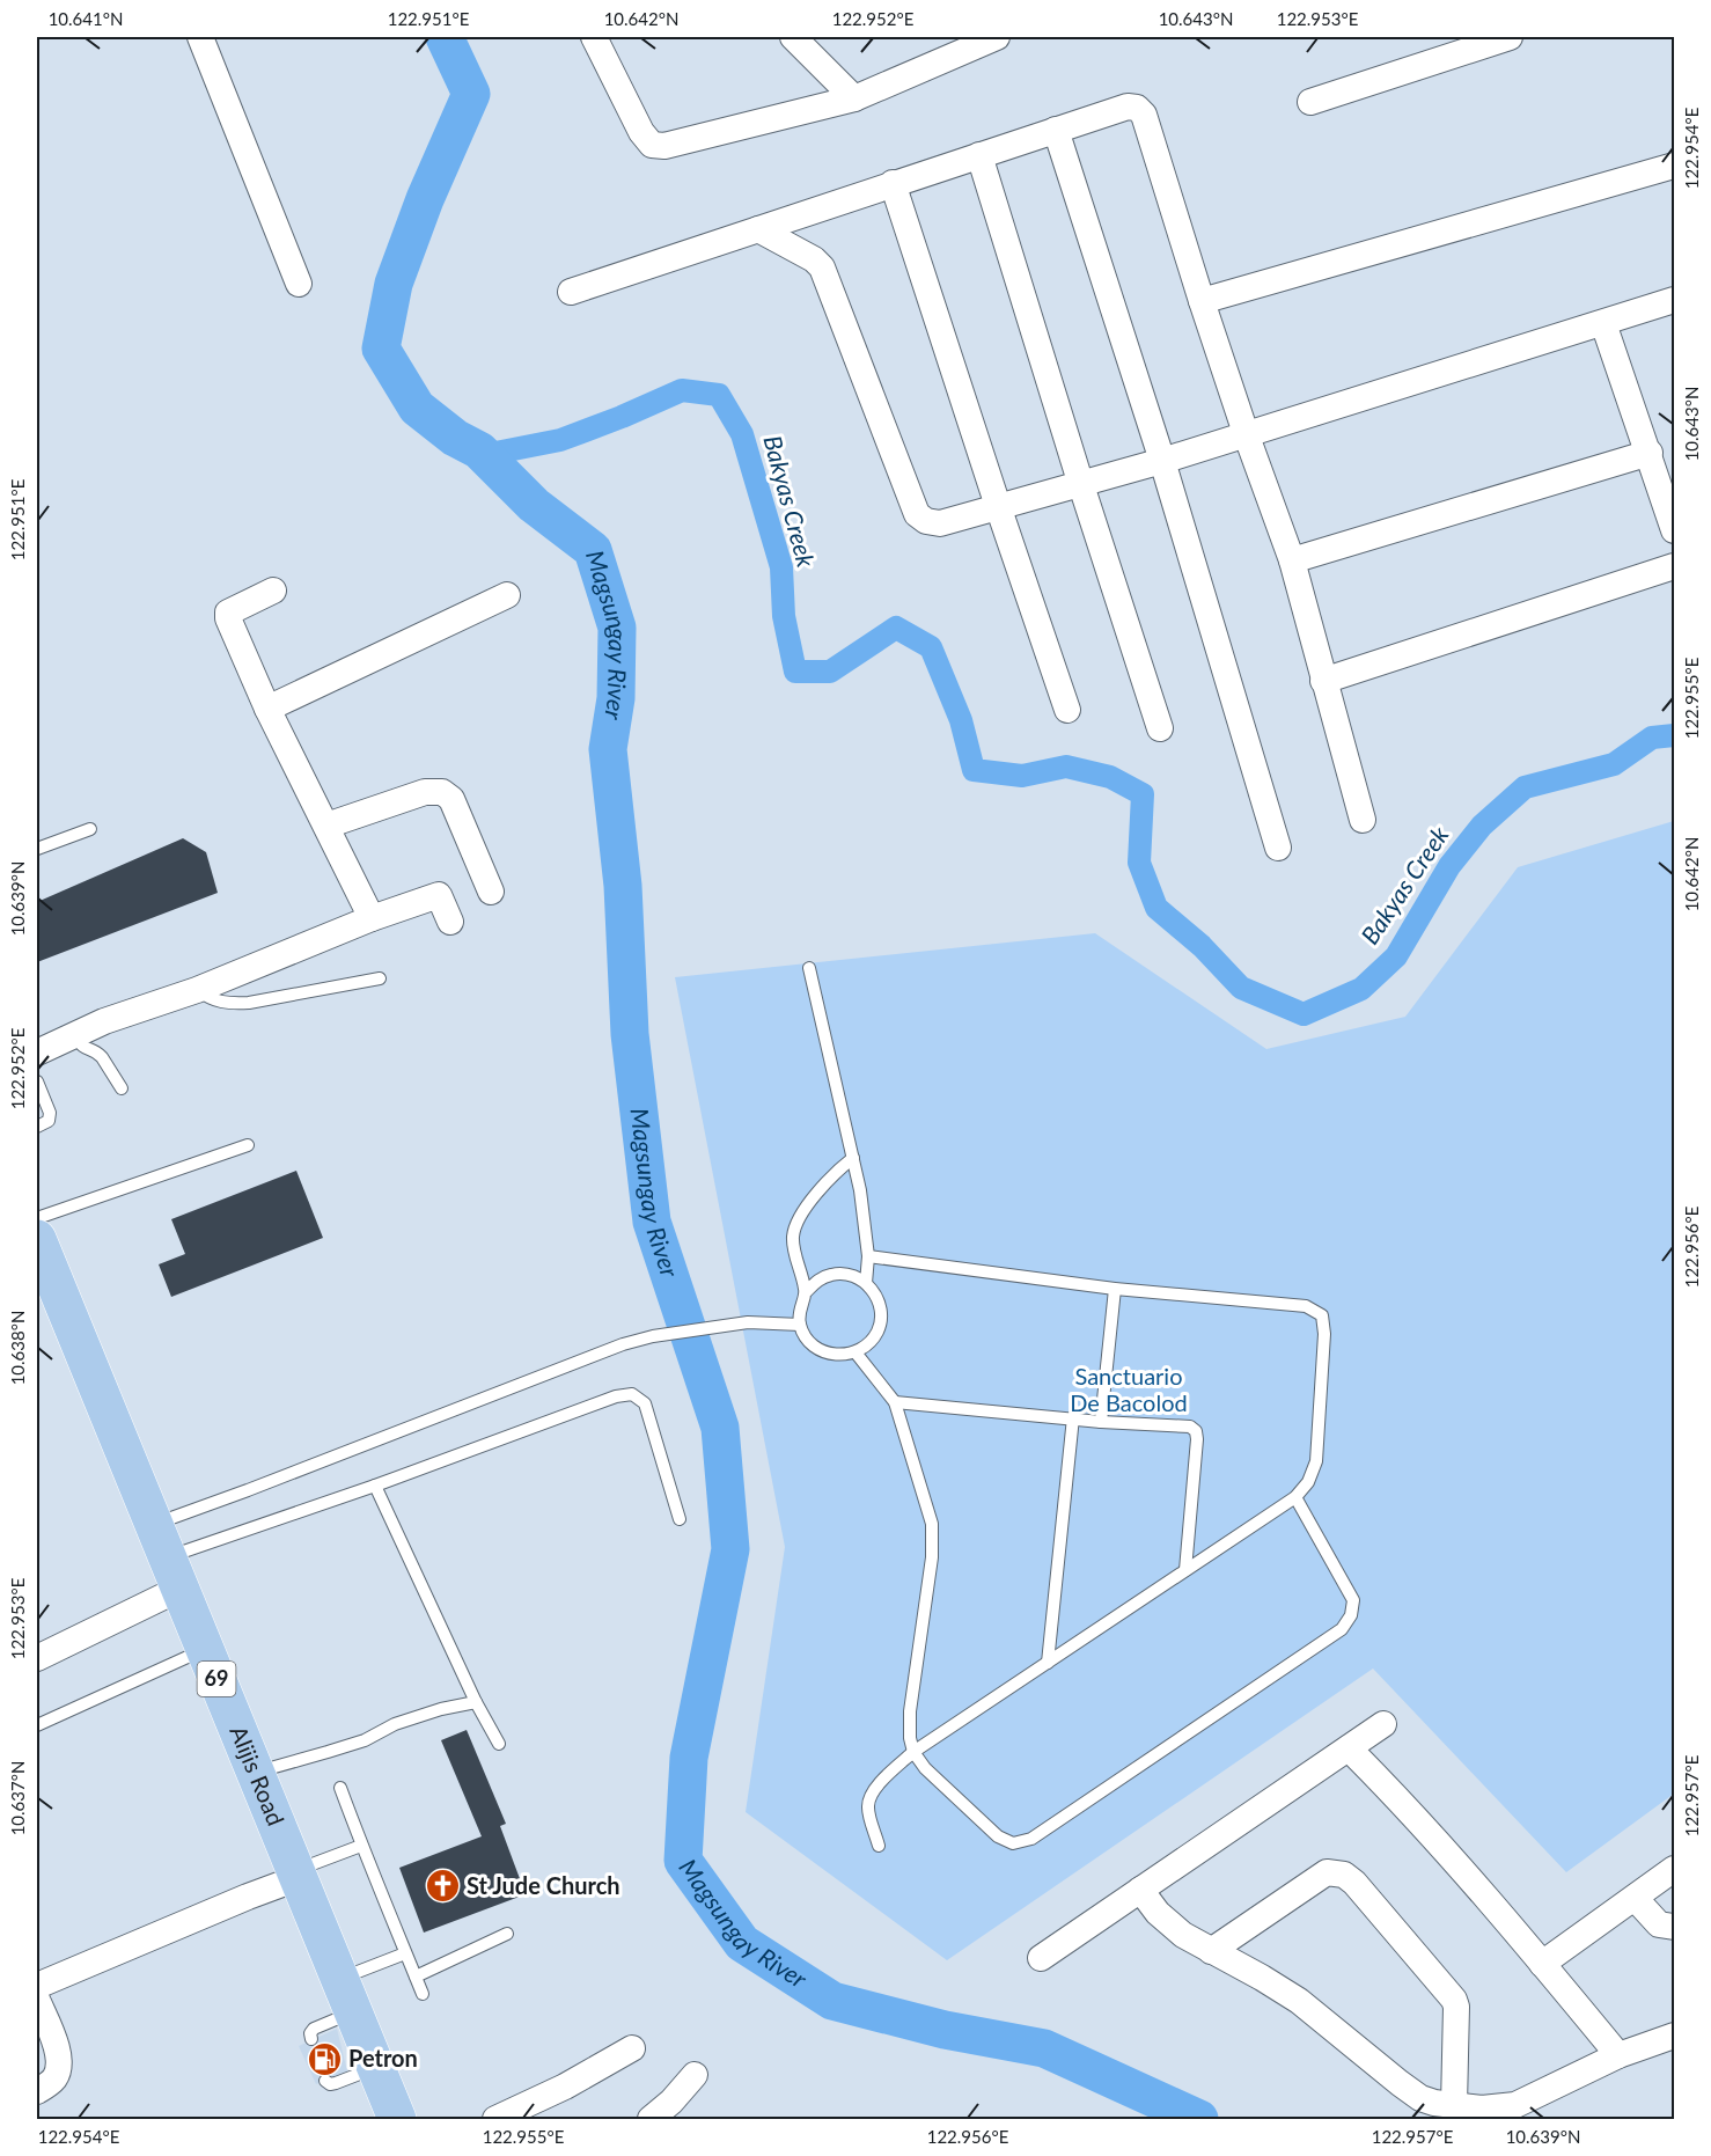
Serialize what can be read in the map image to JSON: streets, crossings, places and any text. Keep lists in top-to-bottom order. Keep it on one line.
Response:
{"streets":{"main road":["69","Alijis Road"]},"water":["Bakyas Creek","Magsungay River"],"parks":["Sanctuario De Bacolod"],"places":{"church":["St Jude Church"],"fuel station":["Petron"]},"coordinates":["10.641°N","122.951°E","10.642°N","122.952°E","10.643°N","122.953°E","122.954°E","122.955°E","10.639°N","122.956°E","10.638°N","122.957°E","10.637°N"]}
